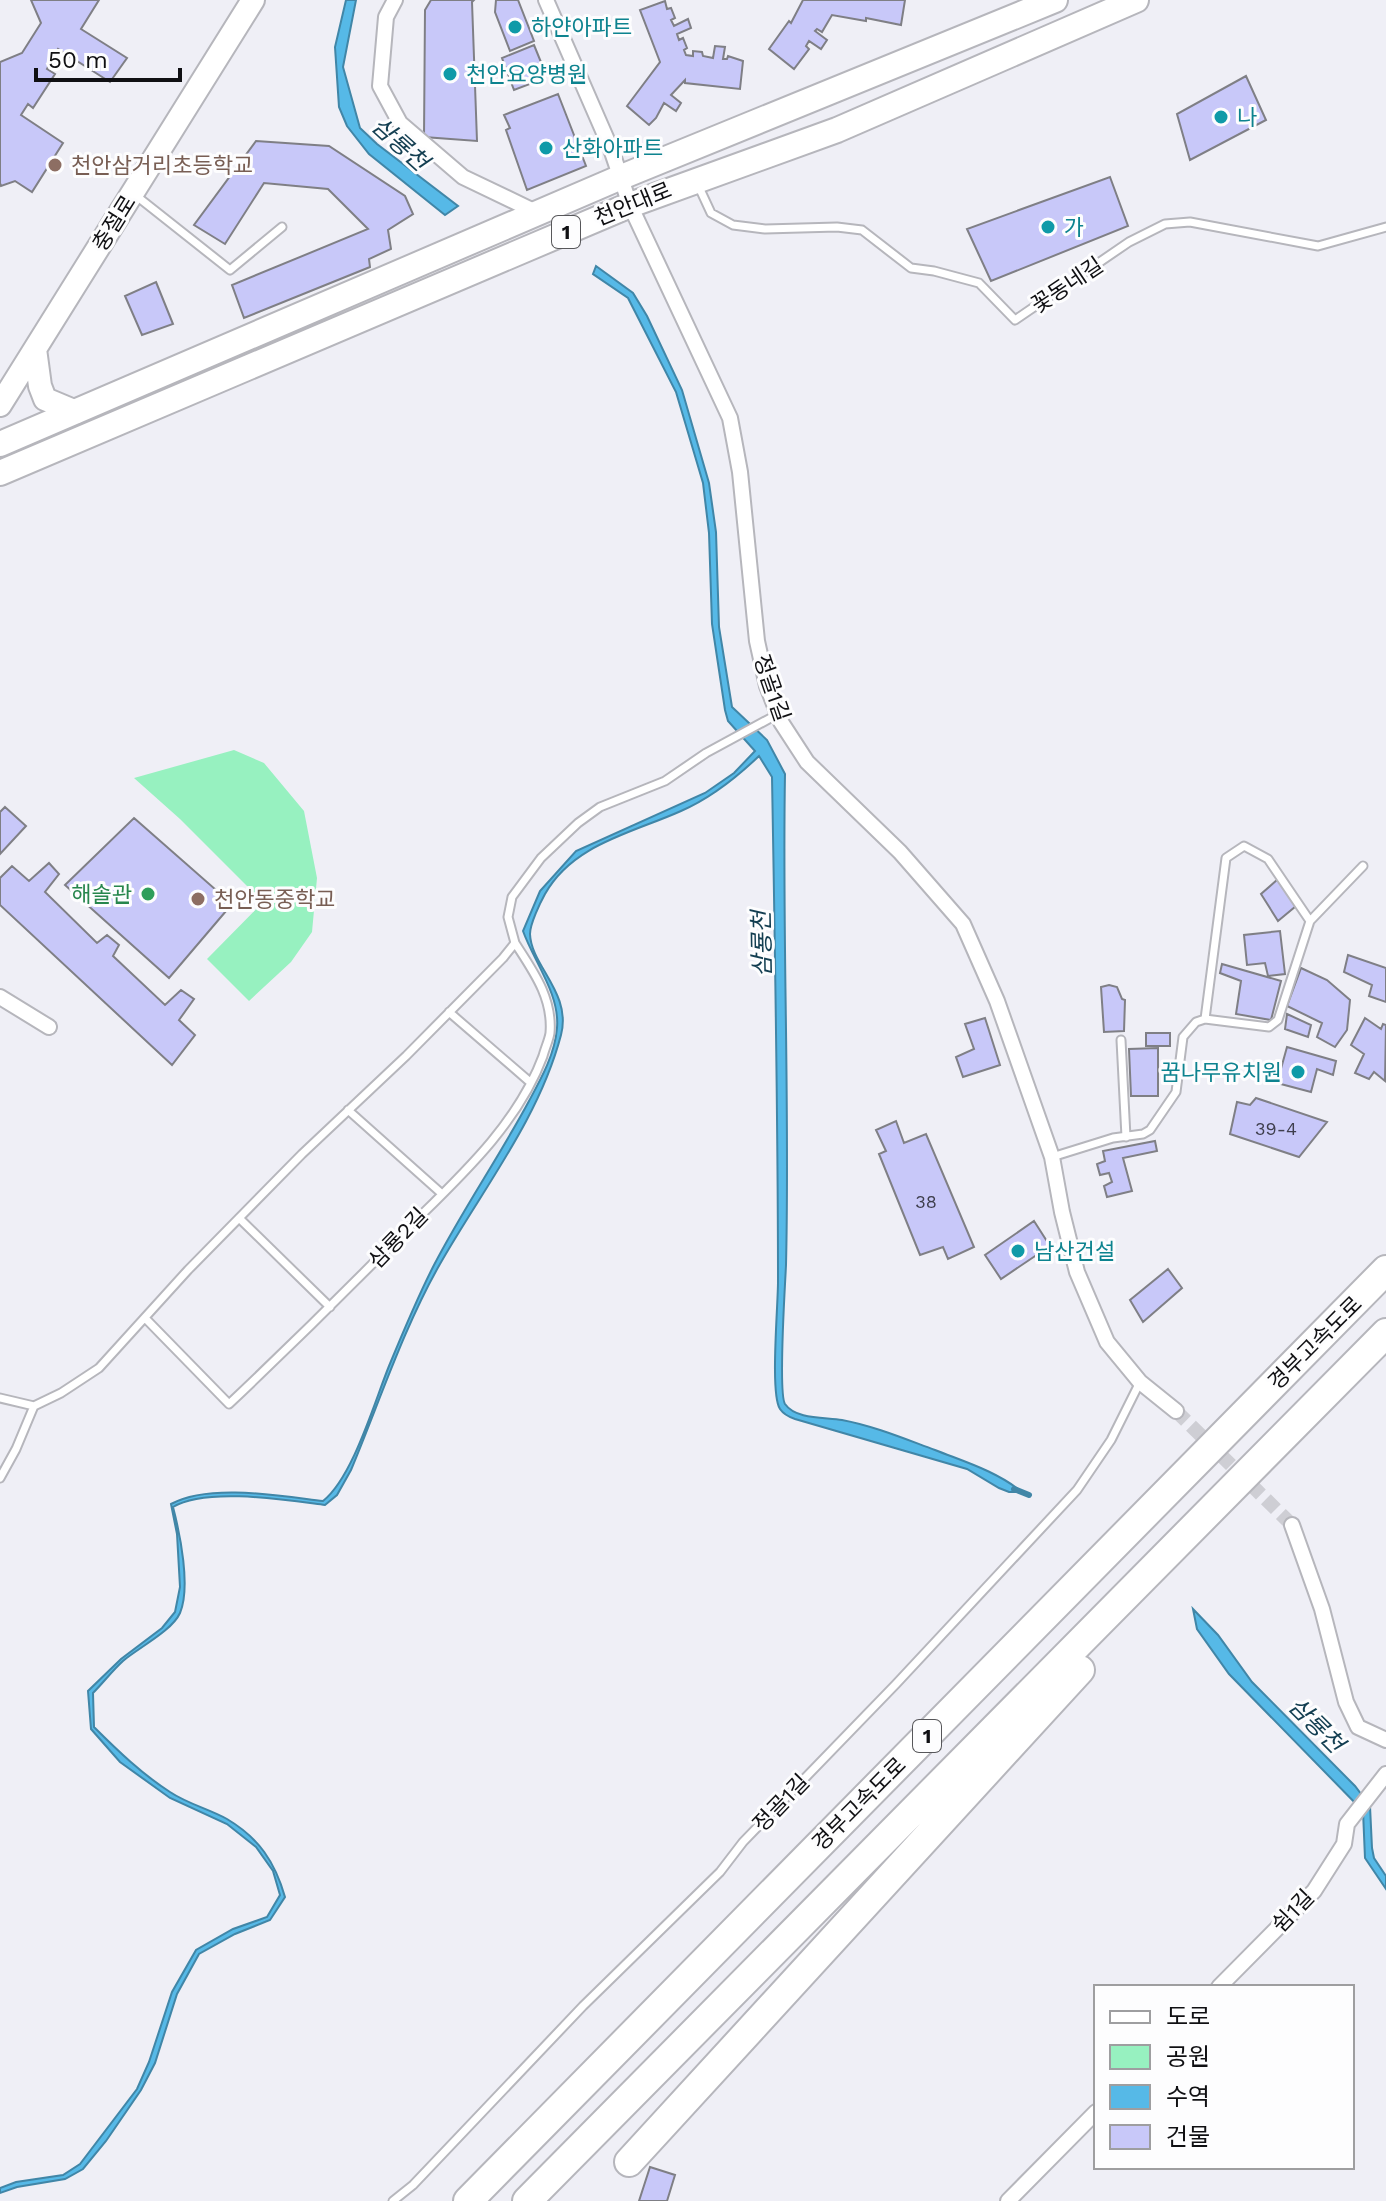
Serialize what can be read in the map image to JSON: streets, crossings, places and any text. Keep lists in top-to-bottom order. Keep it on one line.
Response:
{"streets":{"highway":["1","경부고속도로"],"main road":["천안대로"],"street":["충절로","정골1길","쉼1길"],"lane":["꽃동네길","삼룡2길"]},"crossings":[["천안대로","꽃동네길"],["천안대로","정골1길"],["정골1길","삼룡2길"]],"water":["삼룡천"],"places":["하얀아파트","천안요양병원","나","산화아파트","천안삼거리초등학교","가","해솔관","천안동중학교","꿈나무유치원","남산건설"],"house_numbers":["39-4","38"],"legend":["도로","공원","수역","건물"],"scale_bar":"50 m"}
